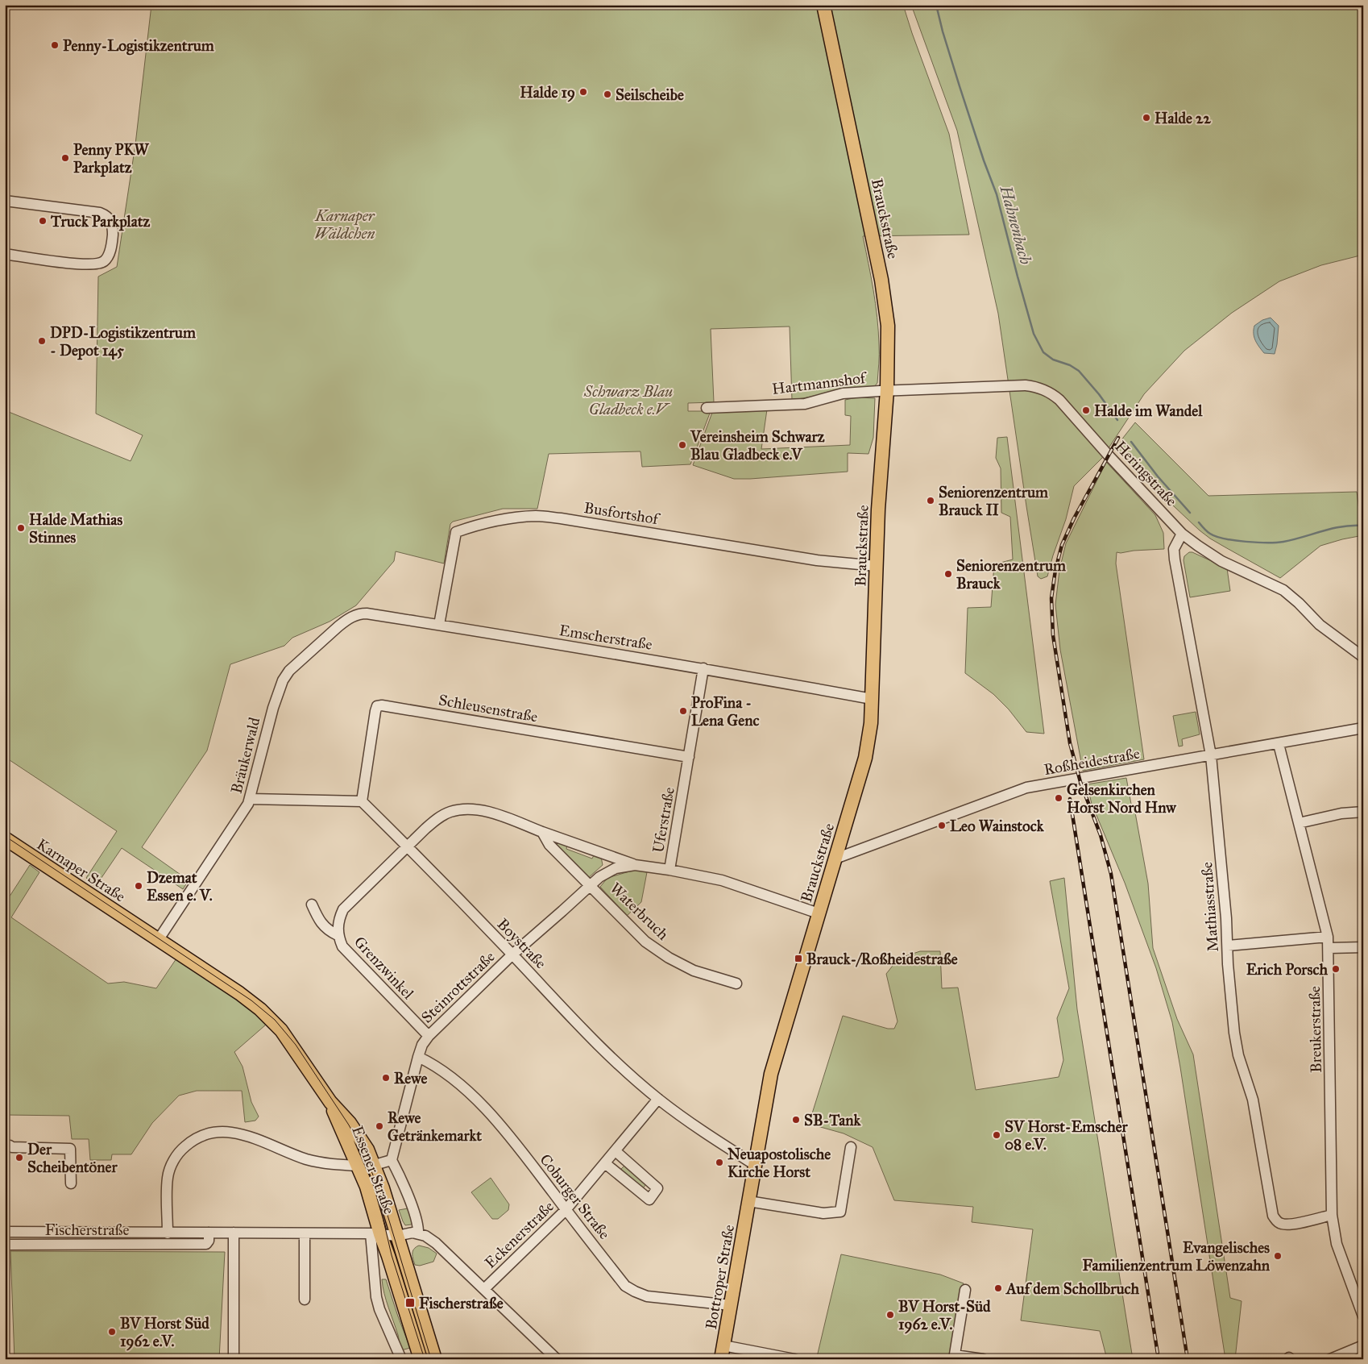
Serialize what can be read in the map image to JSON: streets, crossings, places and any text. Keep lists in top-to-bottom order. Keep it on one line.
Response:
{"streets":{"main road":["Brauckstraße","Karnaper Straße","Essener Straße","Bottroper Straße"],"street":["Hartmannshof","Heringstraße","Busfortshof","Emscherstraße","Schleusenstraße","Bräukerwald","Roßheidestraße","Uferstraße","Mathiasstraße","Waterbruch","Boystraße","Grenzwinkel","Steinrottstraße","Breukerstraße","Coburger Straße","Fischerstraße","Eckenerstraße"]},"crossings":[["Brauckstraße","Hartmannshof"],["Brauckstraße","Heringstraße"],["Brauckstraße","Busfortshof"],["Brauckstraße","Emscherstraße"],["Brauckstraße","Roßheidestraße"],["Brauckstraße","Uferstraße"],["Brauckstraße","Bottroper Straße"],["Hartmannshof","Heringstraße"],["Heringstraße","Mathiasstraße"],["Busfortshof","Emscherstraße"],["Emscherstraße","Bräukerwald"],["Emscherstraße","Uferstraße"],["Schleusenstraße","Uferstraße"],["Schleusenstraße","Boystraße"],["Bräukerwald","Karnaper Straße"],["Roßheidestraße","Mathiasstraße"],["Roßheidestraße","Breukerstraße"],["Uferstraße","Steinrottstraße"],["Karnaper Straße","Essener Straße"],["Mathiasstraße","Breukerstraße"],["Waterbruch","Grenzwinkel"],["Waterbruch","Steinrottstraße"],["Boystraße","Grenzwinkel"],["Boystraße","Steinrottstraße"],["Boystraße","Eckenerstraße"],["Boystraße","Bottroper Straße"],["Grenzwinkel","Steinrottstraße"],["Steinrottstraße","Essener Straße"],["Steinrottstraße","Coburger Straße"],["Essener Straße","Fischerstraße"],["Coburger Straße","Eckenerstraße"],["Coburger Straße","Bottroper Straße"]],"water":["Hahnenbach"],"parks":["Karnaper Wäldchen","Schwarz Blau Gladbeck e.V"],"places":{"other":["Penny-Logistikzentrum","Halde 19","Seilscheibe","Halde 22","Penny PKW Parkplatz","Truck Parkplatz","DPD-Logistikzentrum - Depot 145","Halde im Wandel","Vereinsheim Schwarz Blau Gladbeck e.V","Seniorenzentrum Brauck II","Halde Mathias Stinnes","Seniorenzentrum Brauck","ProFina - Lena Genc","Gelsenkirchen Horst Nord Hnw","Leo Wainstock","Dzemat Essen e. V.","Erich Porsch","Rewe","SB-Tank","Rewe Getränkemarkt","SV Horst-Emscher 08 e.V.","Der Scheibentöner","Neuapostolische Kirche Horst","Evangelisches Familienzentrum Löwenzahn","Auf dem Schollbruch","BV Horst-Süd 1962 e.V.","BV Horst Süd 1962 e.V."],"transit":["Brauck-/Roßheidestraße","Fischerstraße"]}}
